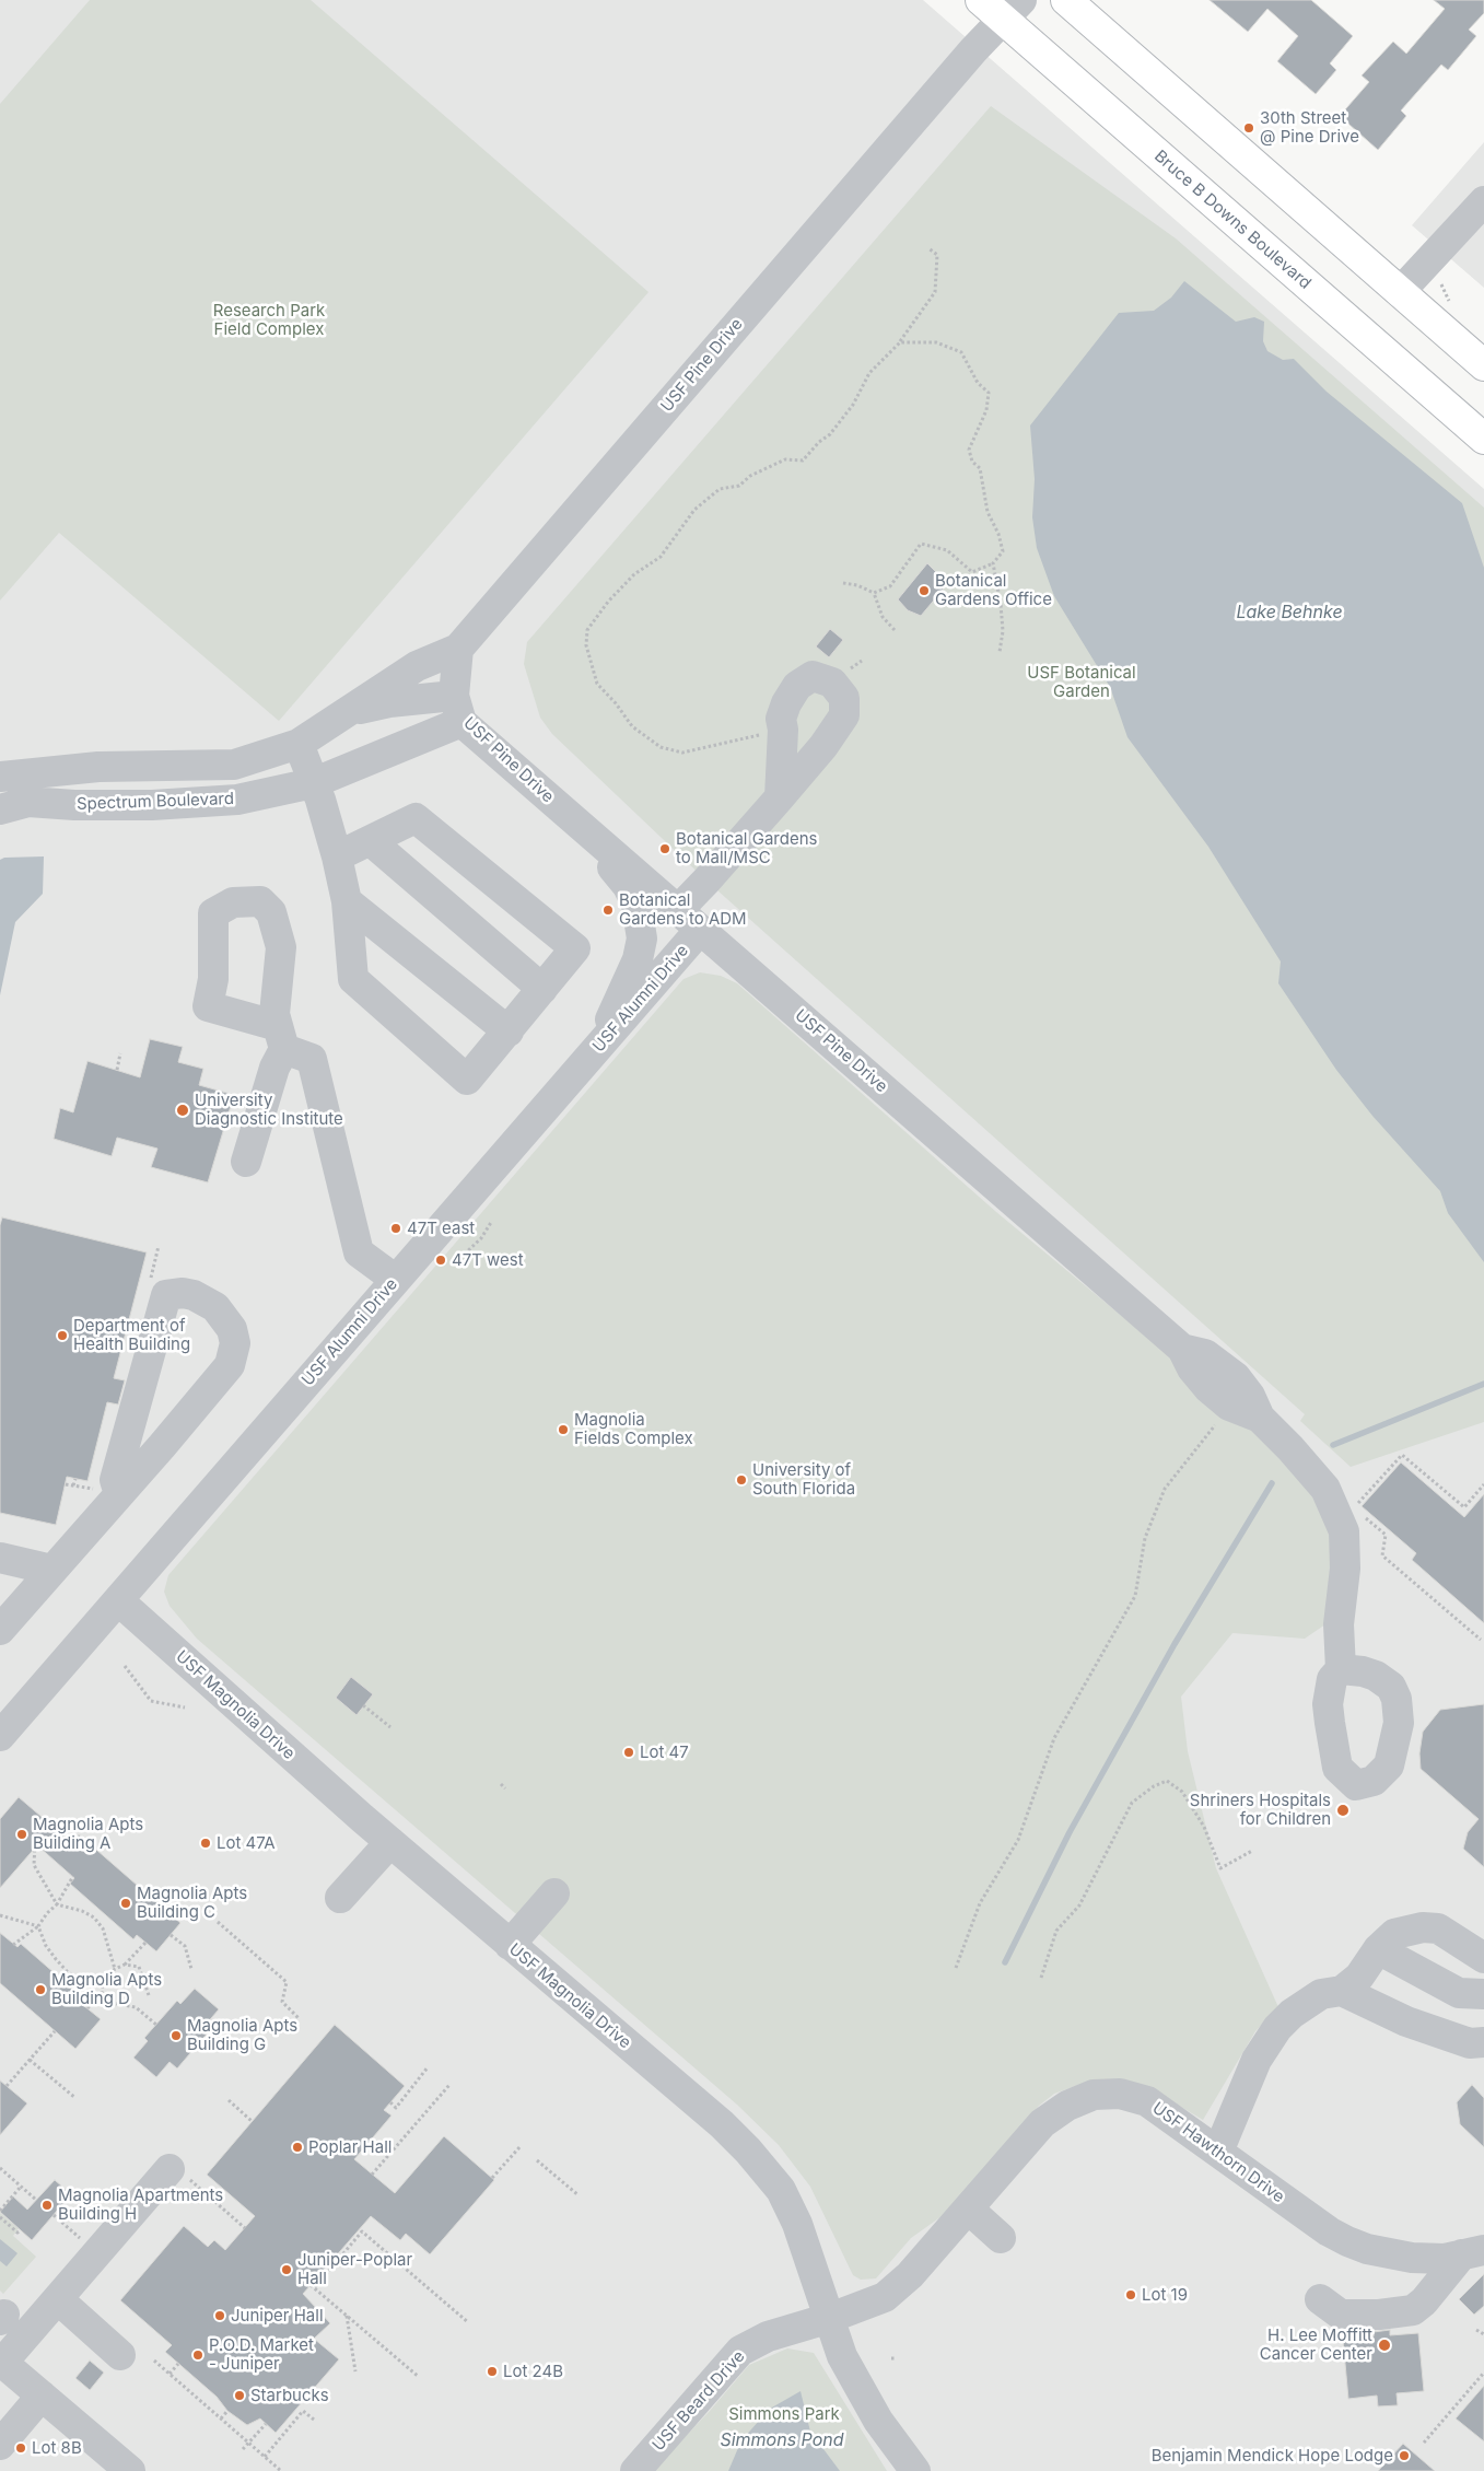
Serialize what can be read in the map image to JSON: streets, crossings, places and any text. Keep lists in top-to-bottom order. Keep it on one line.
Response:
{"streets":{"main road":["Bruce B Downs Boulevard"],"street":["USF Pine Drive","Spectrum Boulevard","USF Alumni Drive","USF Magnolia Drive","USF Hawthorn Drive","USF Beard Drive"]},"crossings":[["Bruce B Downs Boulevard","USF Pine Drive"],["USF Pine Drive","Spectrum Boulevard"],["USF Pine Drive","USF Alumni Drive"],["USF Alumni Drive","USF Magnolia Drive"],["USF Magnolia Drive","USF Hawthorn Drive"],["USF Magnolia Drive","USF Beard Drive"],["USF Hawthorn Drive","USF Beard Drive"]],"water":["Lake Behnke","Simmons Pond"],"parks":["Research Park Field Complex","USF Botanical Garden","Simmons Park"],"places":["30th Street @ Pine Drive","Botanical Gardens Office","Botanical Gardens to Mall/MSC","Botanical Gardens to ADM","University Diagnostic Institute","47T east","47T west","Department of Health Building","Magnolia Fields Complex","University of South Florida","Lot 47","Shriners Hospitals for Children","Magnolia Apts Building A","Lot 47A","Magnolia Apts Building C","Magnolia Apts Building D","Magnolia Apts Building G","Poplar Hall","Magnolia Apartments Building H","Juniper-Poplar Hall","Lot 19","Juniper Hall","H. Lee Moffitt Cancer Center","P.O.D. Market - Juniper","Lot 24B","Starbucks","Lot 8B","Benjamin Mendick Hope Lodge"]}
